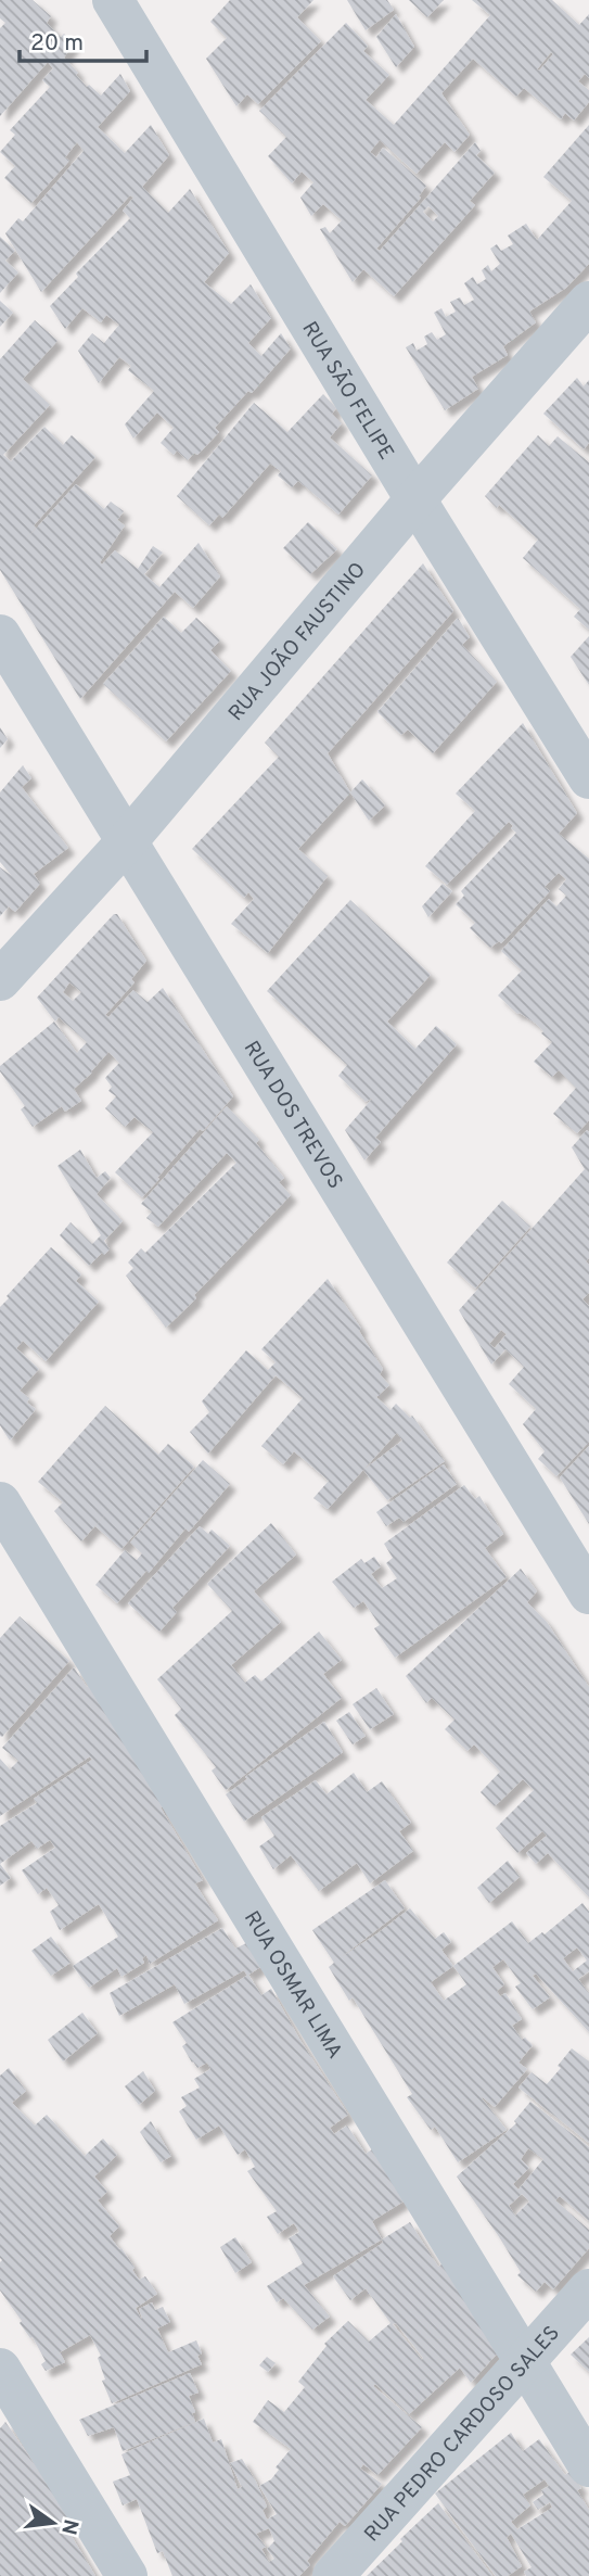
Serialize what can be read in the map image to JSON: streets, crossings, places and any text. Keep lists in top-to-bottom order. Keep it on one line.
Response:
{"streets":{"street":["RUA SÃO FELIPE","RUA JOÃO FAUSTINO","RUA DOS TREVOS","RUA OSMAR LIMA","RUA PEDRO CARDOSO SALES"]},"crossings":[["RUA SÃO FELIPE","RUA JOÃO FAUSTINO"],["RUA JOÃO FAUSTINO","RUA DOS TREVOS"],["RUA OSMAR LIMA","RUA PEDRO CARDOSO SALES"]],"scale_bar":"20 m","north":"right"}
